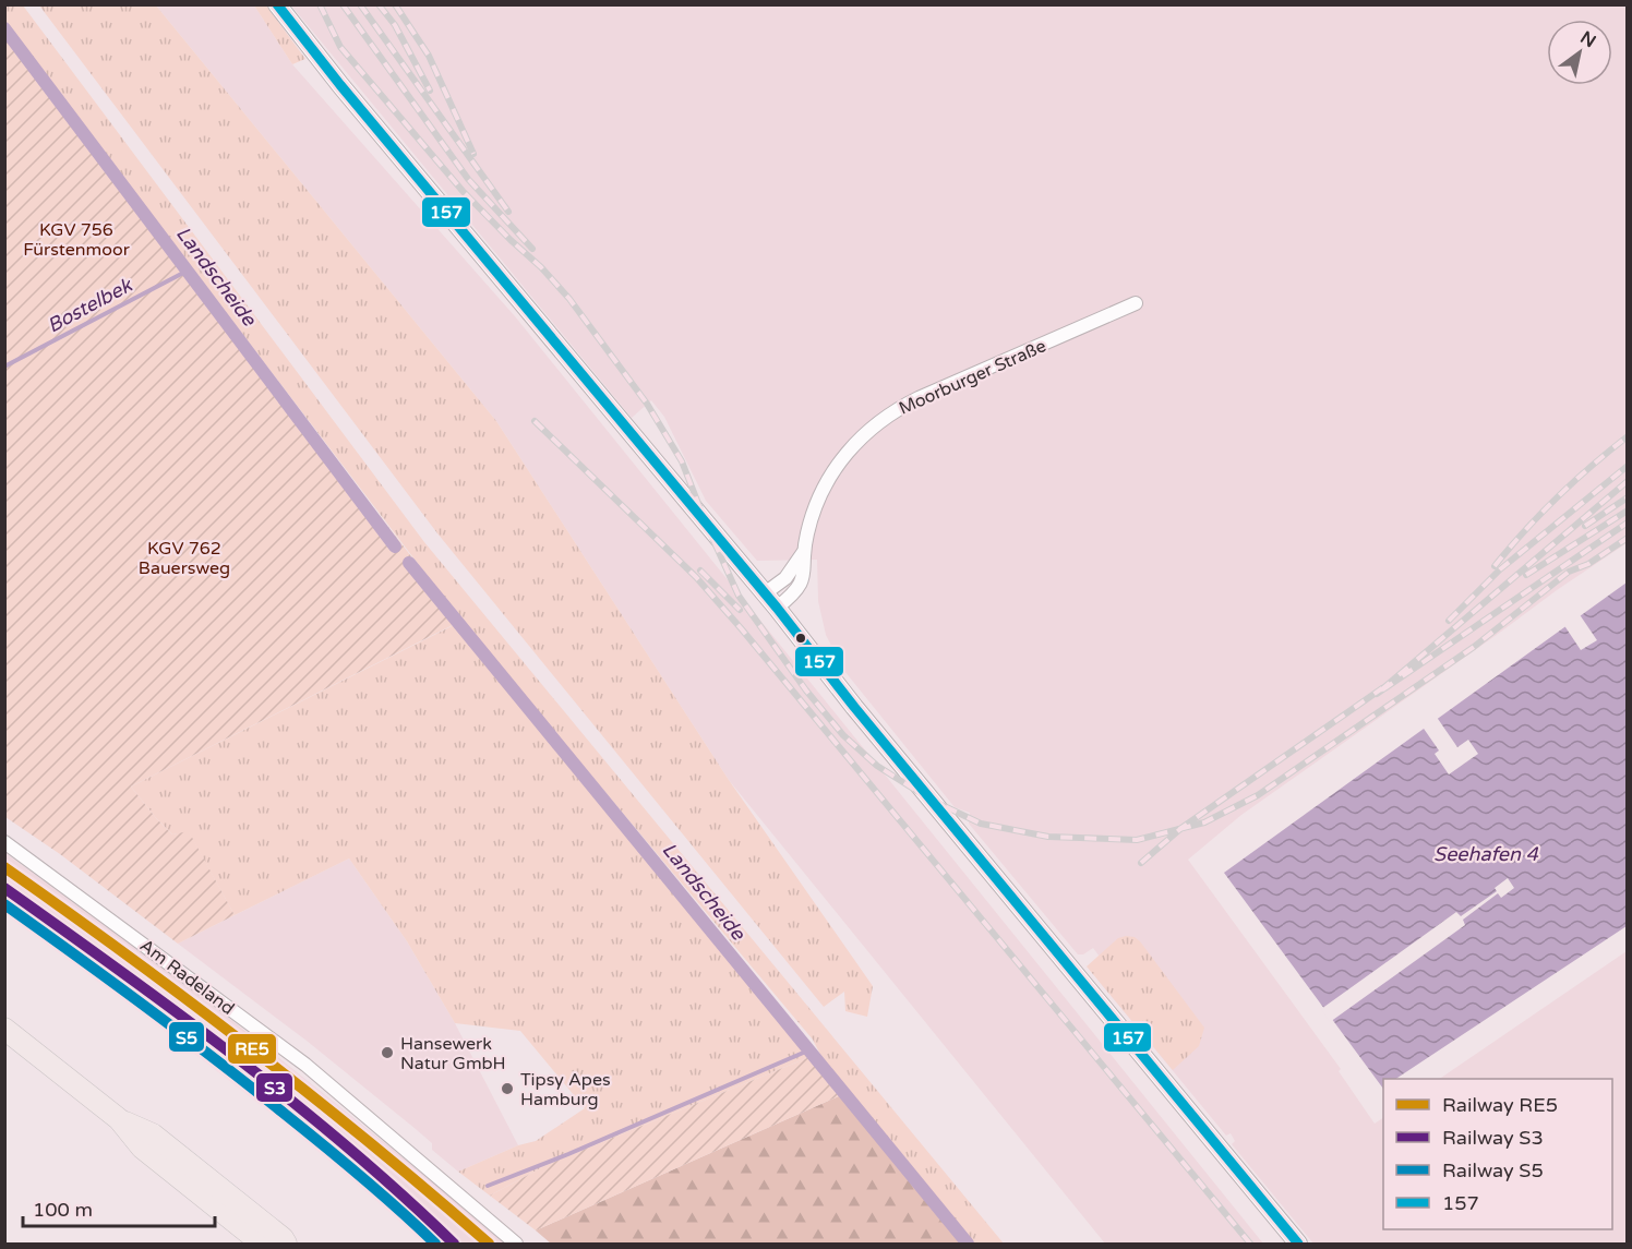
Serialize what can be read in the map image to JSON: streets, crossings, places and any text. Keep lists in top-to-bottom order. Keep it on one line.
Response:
{"streets":{"street":["Moorburger Straße","Am Radeland"]},"water":["Landscheide","Bostelbek","Seehafen 4"],"parks":["KGV 756 Fürstenmoor","KGV 762 Bauersweg"],"places":["Hansewerk Natur GmbH","Tipsy Apes Hamburg"],"lines":["transit line 157","rail line RE5","rail line S3","rail line S5"],"legend":["Railway RE5","Railway S3","Railway S5","157"],"scale_bar":"100 m","north":"top right"}
